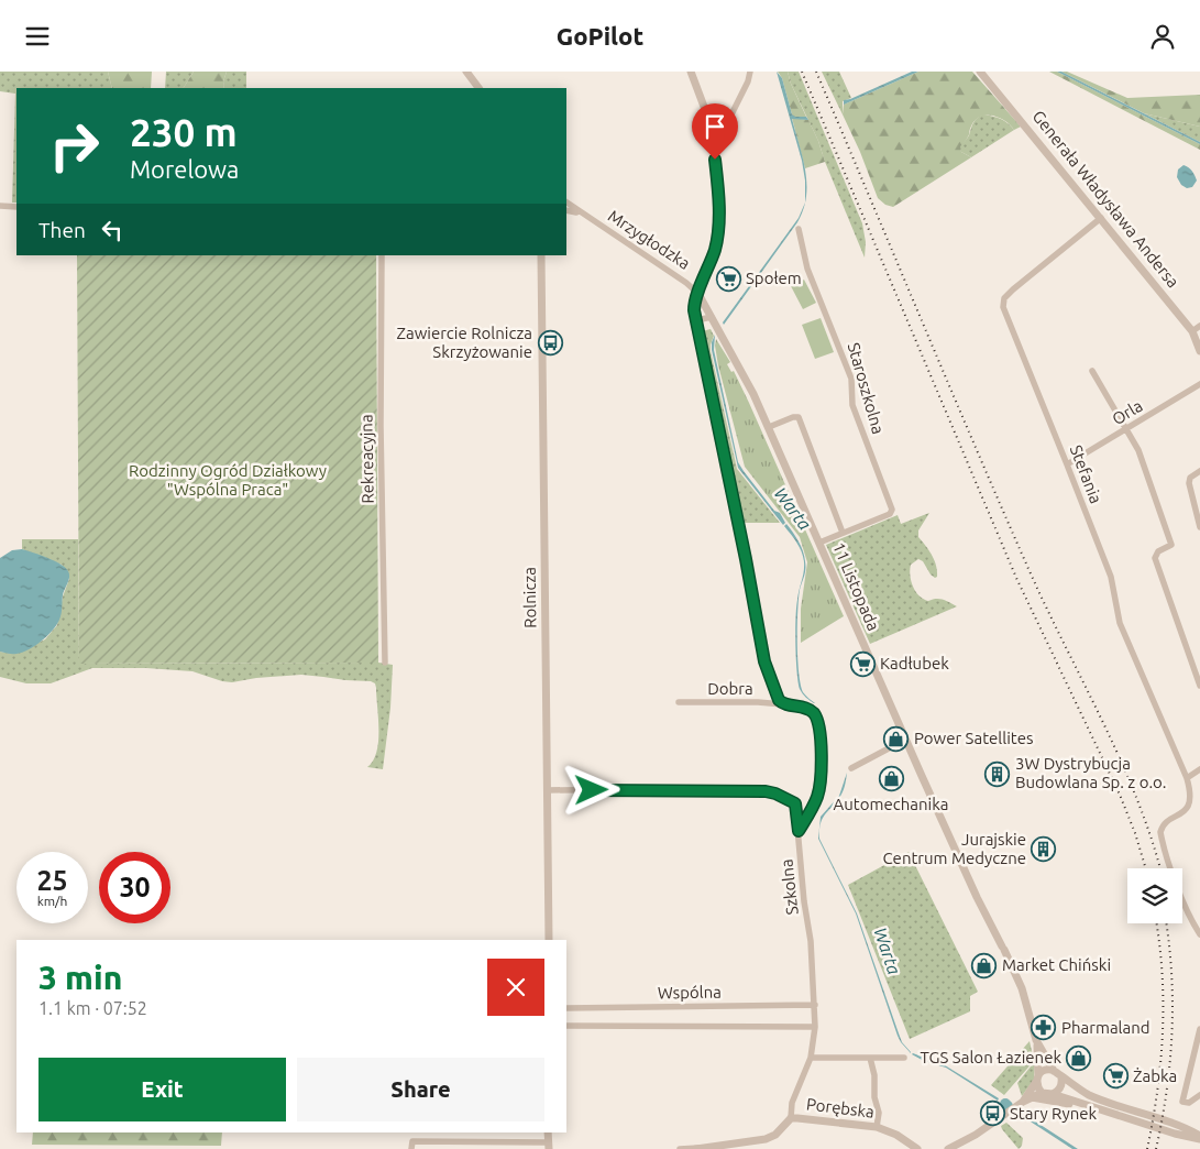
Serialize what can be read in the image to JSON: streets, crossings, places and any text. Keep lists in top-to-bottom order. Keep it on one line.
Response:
{"streets":{"street":["Generała Władysława Andersa","Mrzygłodzka","Staroszkolna","Orla","Rekreacyjna","Stefania","11 Listopada","Rolnicza","Dobra","Szkolna","Wspólna","Porębska"]},"crossings":[["Generała Władysława Andersa","Stefania"],["Mrzygłodzka","11 Listopada"],["Staroszkolna","11 Listopada"],["Orla","Stefania"],["Rolnicza","Szkolna"],["Szkolna","Wspólna"],["Szkolna","Porębska"]],"water":["Warta"],"parks":["Rodzinny Ogród Działkowy \"Wspólna Praca\""],"places":{"supermarket":["Społem","Kadłubek","Żabka"],"bus stop":["Zawiercie Rolnicza Skrzyżowanie","Stary Rynek"],"shop":["Power Satellites","Automechanika","Market Chiński","TGS Salon Łazienek"],"building":["3W Dystrybucja Budowlana Sp. z o.o.","Jurajskie Centrum Medyczne"],"pharmacy":["Pharmaland"]},"page":{"header":"GoPilot","turn":["230 m","Morelowa"],"then":"Then","speed":"25 km/h","limit":"30","heading":["3 min","1.1 km · 07:52"],"buttons":["Exit","Share"]}}
